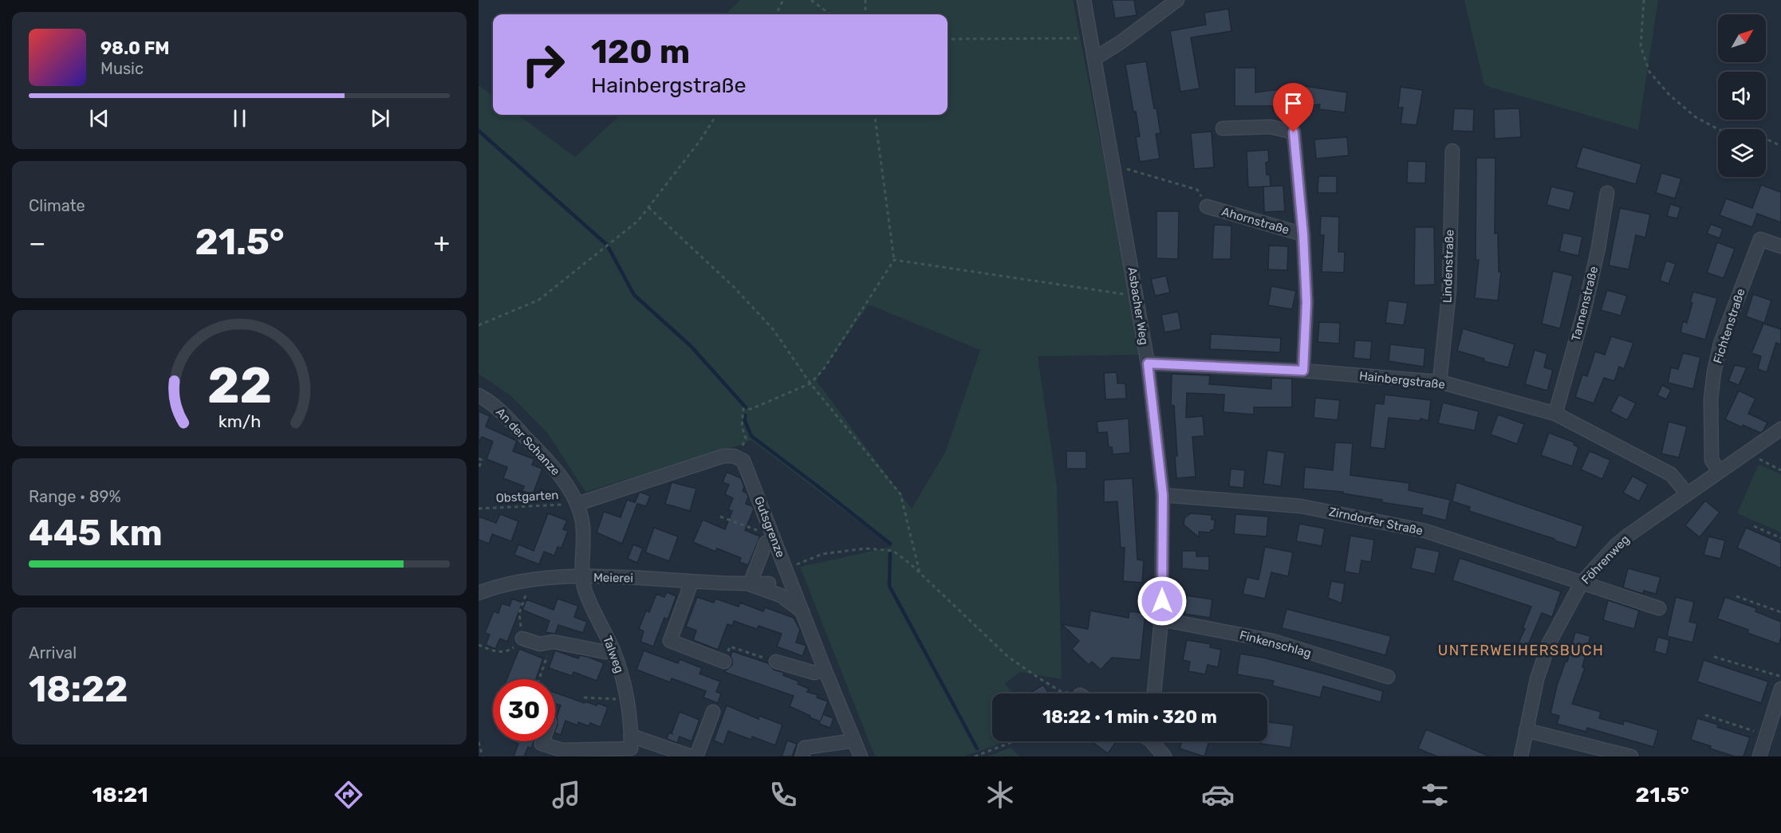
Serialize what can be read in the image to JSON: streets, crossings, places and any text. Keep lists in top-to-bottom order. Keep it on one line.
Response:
{"streets":{"street":["Ahornstraße","Lindenstraße","Tannenstraße","Asbacher Weg","Fichtenstraße","Hainbergstraße","An der Schanze","Zirndorfer Straße","Gutsgrenze","Föhrenweg","Meierei","Finkenschlag","Talweg"],"path":["Obstgarten"]},"crossings":[["Ahornstraße","Hainbergstraße"],["Lindenstraße","Hainbergstraße"],["Tannenstraße","Hainbergstraße"],["Asbacher Weg","Hainbergstraße"],["Asbacher Weg","Zirndorfer Straße"],["Asbacher Weg","Finkenschlag"],["Fichtenstraße","Föhrenweg"],["Hainbergstraße","Föhrenweg"],["An der Schanze","Obstgarten"],["An der Schanze","Meierei"],["An der Schanze","Talweg"],["Zirndorfer Straße","Föhrenweg"],["Gutsgrenze","Meierei"],["Meierei","Talweg"]],"districts":["UNTERWEIHERSBUCH"],"north":"top right","page":{"turn":["120 m","Hainbergstraße"],"song":["98.0 FM","Music"],"tile":["Climate",["Range · 89%","445 km"],["Arrival","18:22"]],"heat":["−","21.5°","+"],"limit":"30","trip":"18:22 · 1 min · 320 m","tabs":["18:21","21.5°"],"gauge":["22","km/h"]}}
